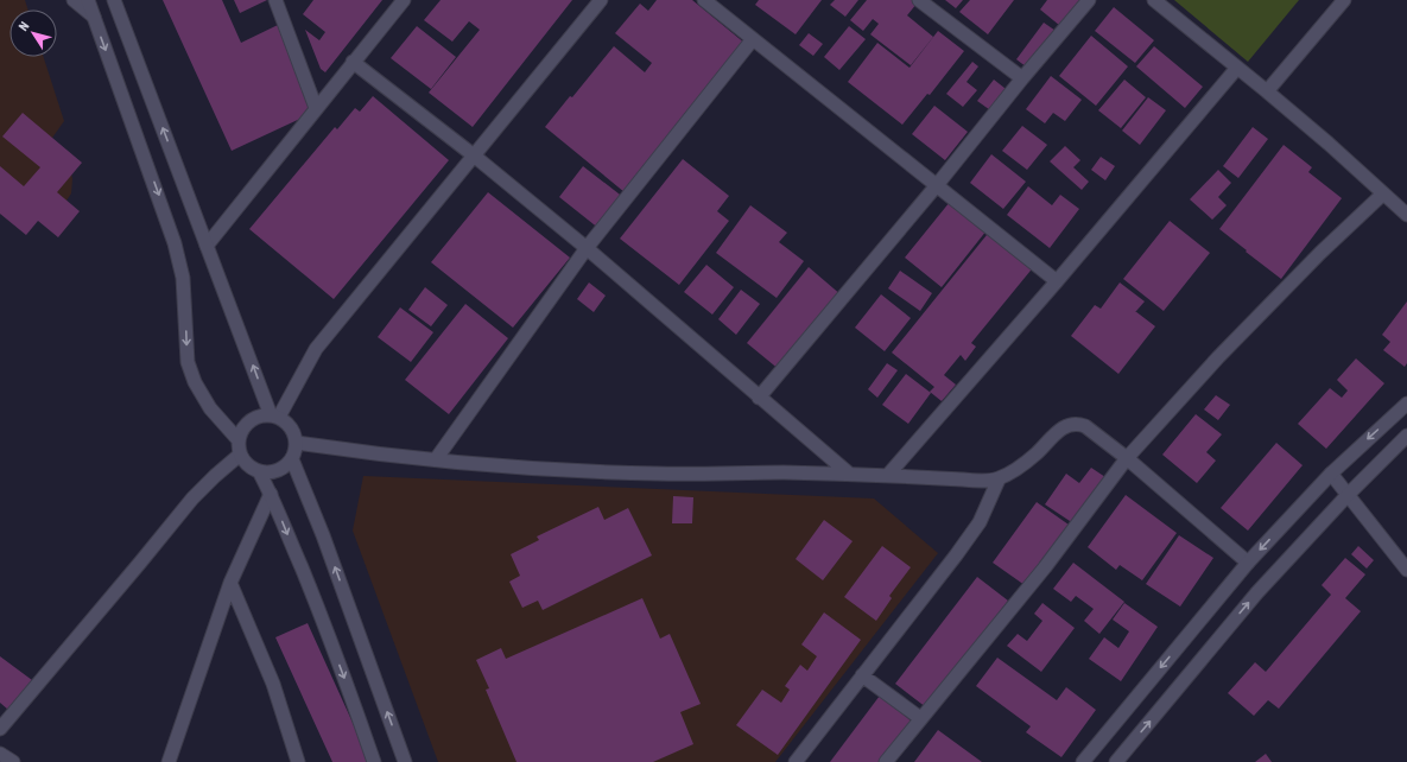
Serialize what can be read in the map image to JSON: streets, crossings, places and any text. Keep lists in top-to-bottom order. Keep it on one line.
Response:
{"north":"top left"}
